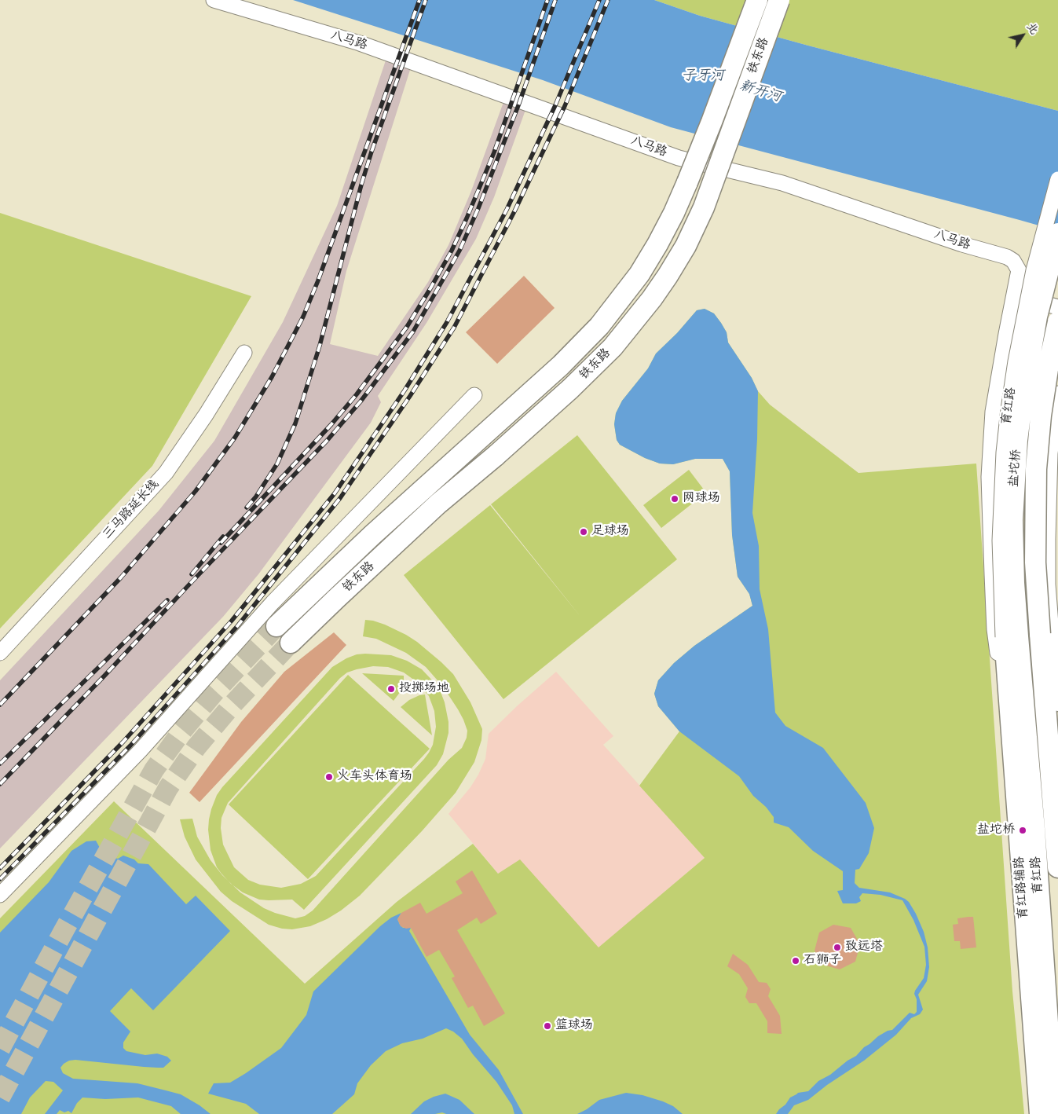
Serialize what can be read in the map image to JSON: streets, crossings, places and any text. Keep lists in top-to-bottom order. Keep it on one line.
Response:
{"streets":{"highway":["铁东路","育红路","盐坨桥"],"main road":["育红路辅路"],"street":["八马路","三马路延长线"]},"crossings":[["八马路","育红路辅路"],["育红路","盐坨桥"],["育红路","育红路辅路"],["盐坨桥","育红路辅路"]],"water":["子牙河","新开河"],"places":["网球场","足球场","投掷场地","火车头体育场","盐坨桥","致远塔","石狮子","篮球场"],"north":"top right"}
